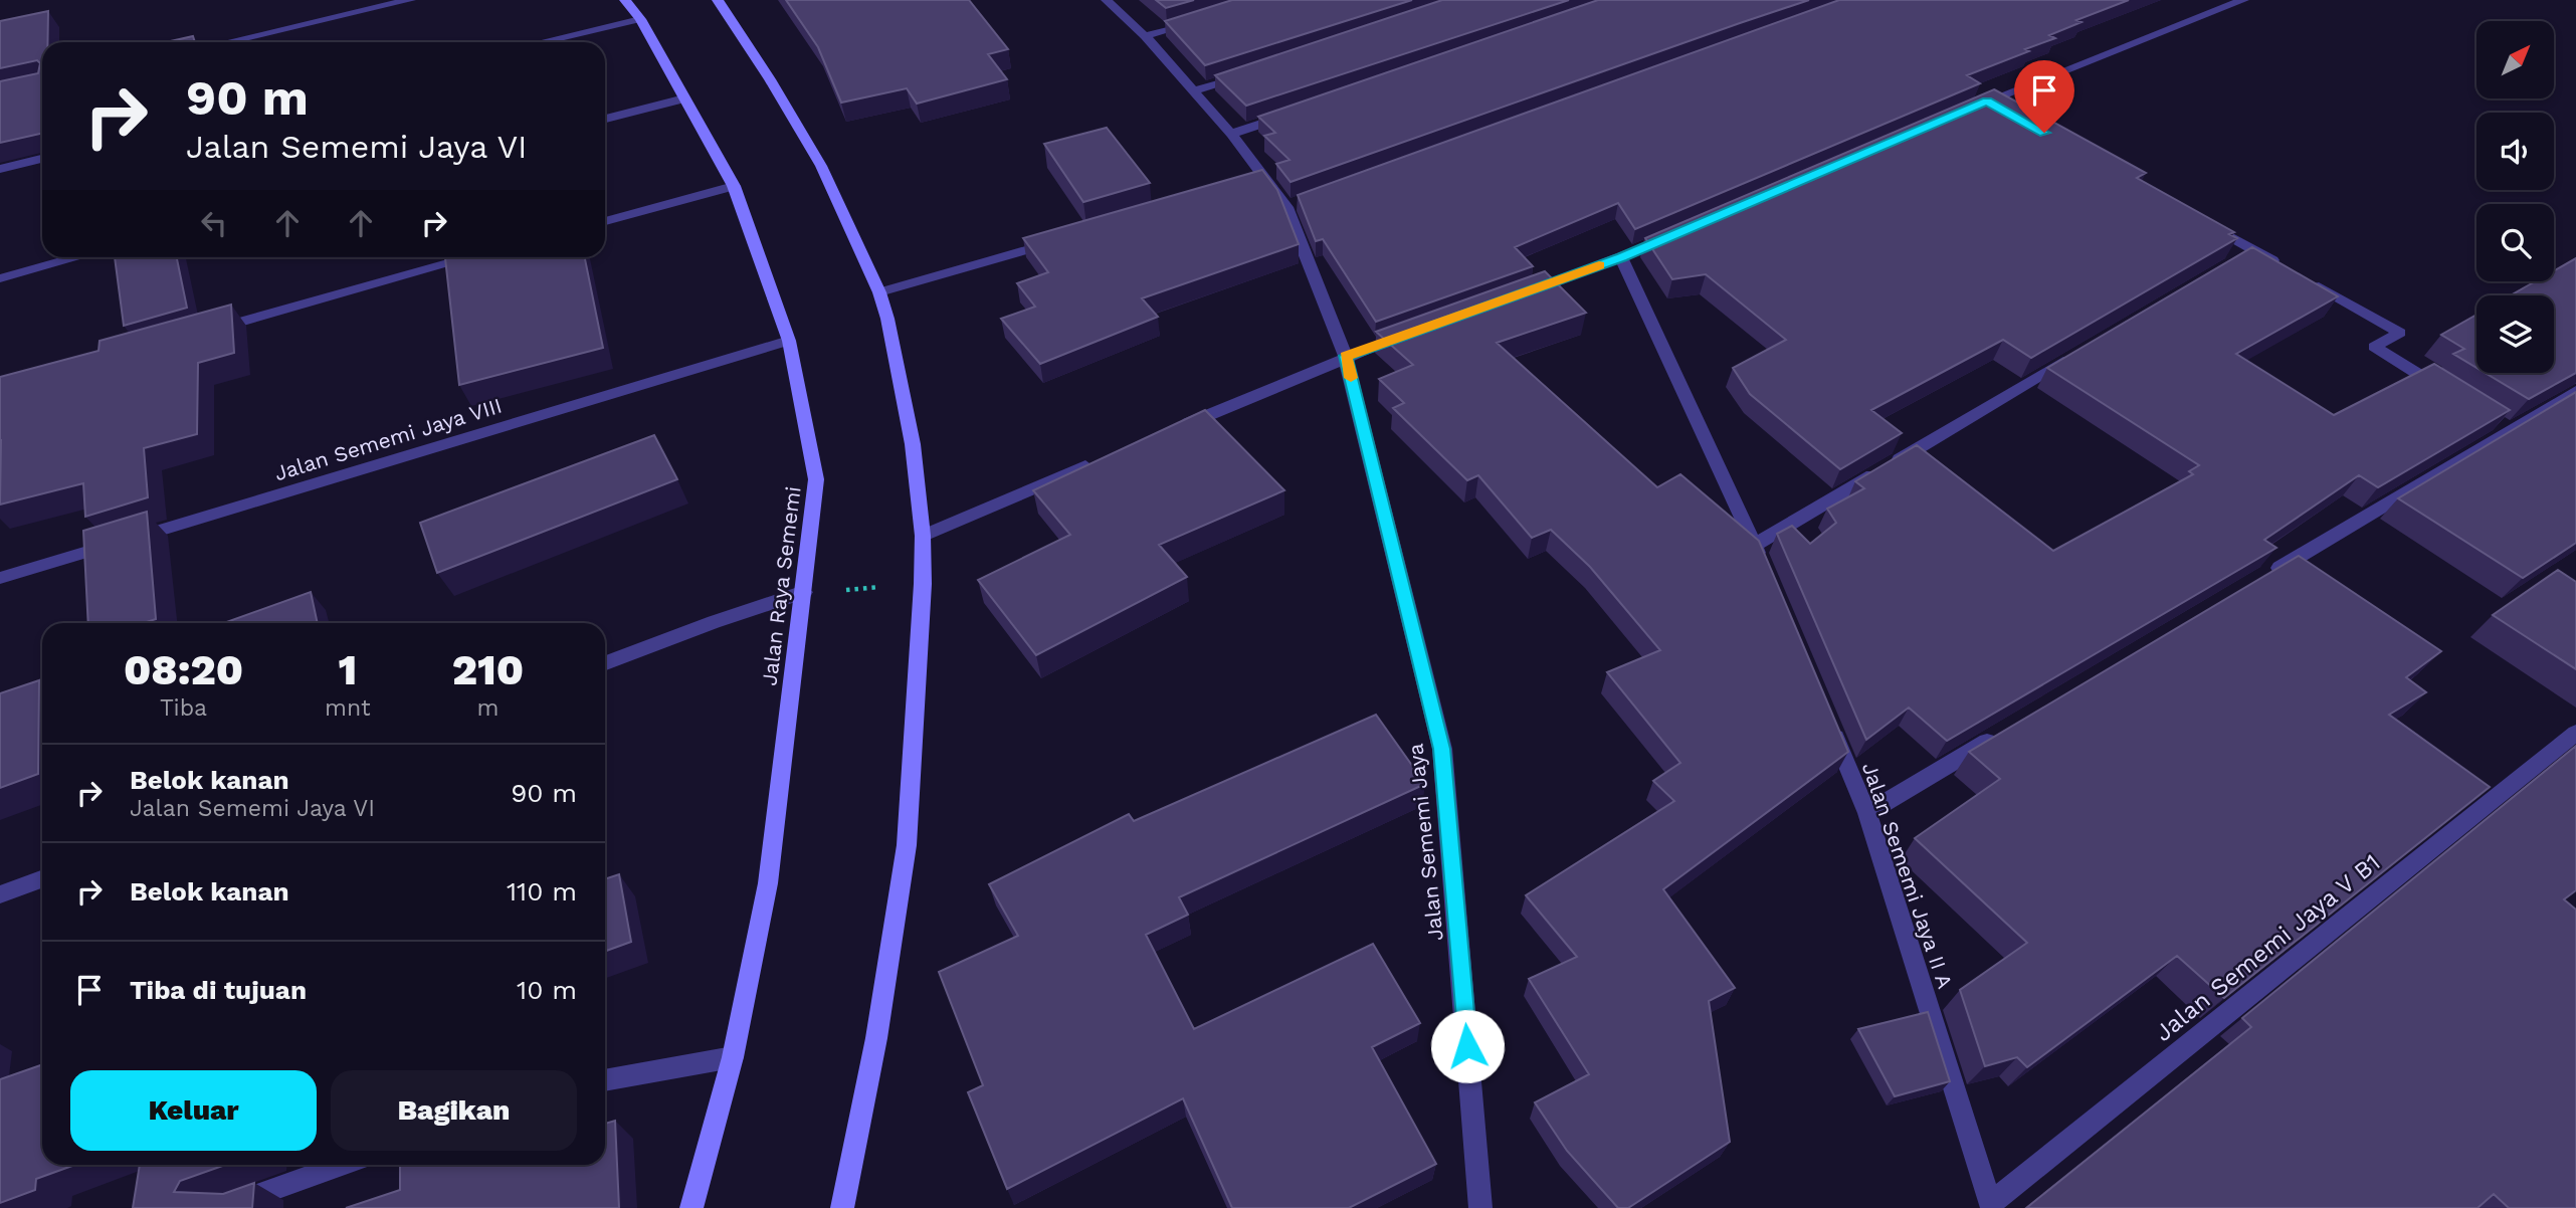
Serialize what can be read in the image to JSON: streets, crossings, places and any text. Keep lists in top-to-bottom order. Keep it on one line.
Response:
{"streets":{"main road":["Jalan Raya Sememi"],"street":["Jalan Sememi Jaya VIII","Jalan Sememi Jaya","Jalan Sememi Jaya II A","Jalan Sememi Jaya V B1"]},"crossings":[["Jalan Sememi Jaya VIII","Jalan Raya Sememi"],["Jalan Sememi Jaya II A","Jalan Sememi Jaya V B1"]],"north":"top right","page":{"turn":["90 m","Jalan Sememi Jaya VI"],"eta":["08:20","Tiba","1","mnt","210","m"],"list":[{"name":"Belok kanan","note":"Jalan Sememi Jaya VI","value":"90 m"},{"name":"Belok kanan","value":"110 m"},{"name":"Tiba di tujuan","value":"10 m"}],"buttons":["Keluar","Bagikan"]}}
